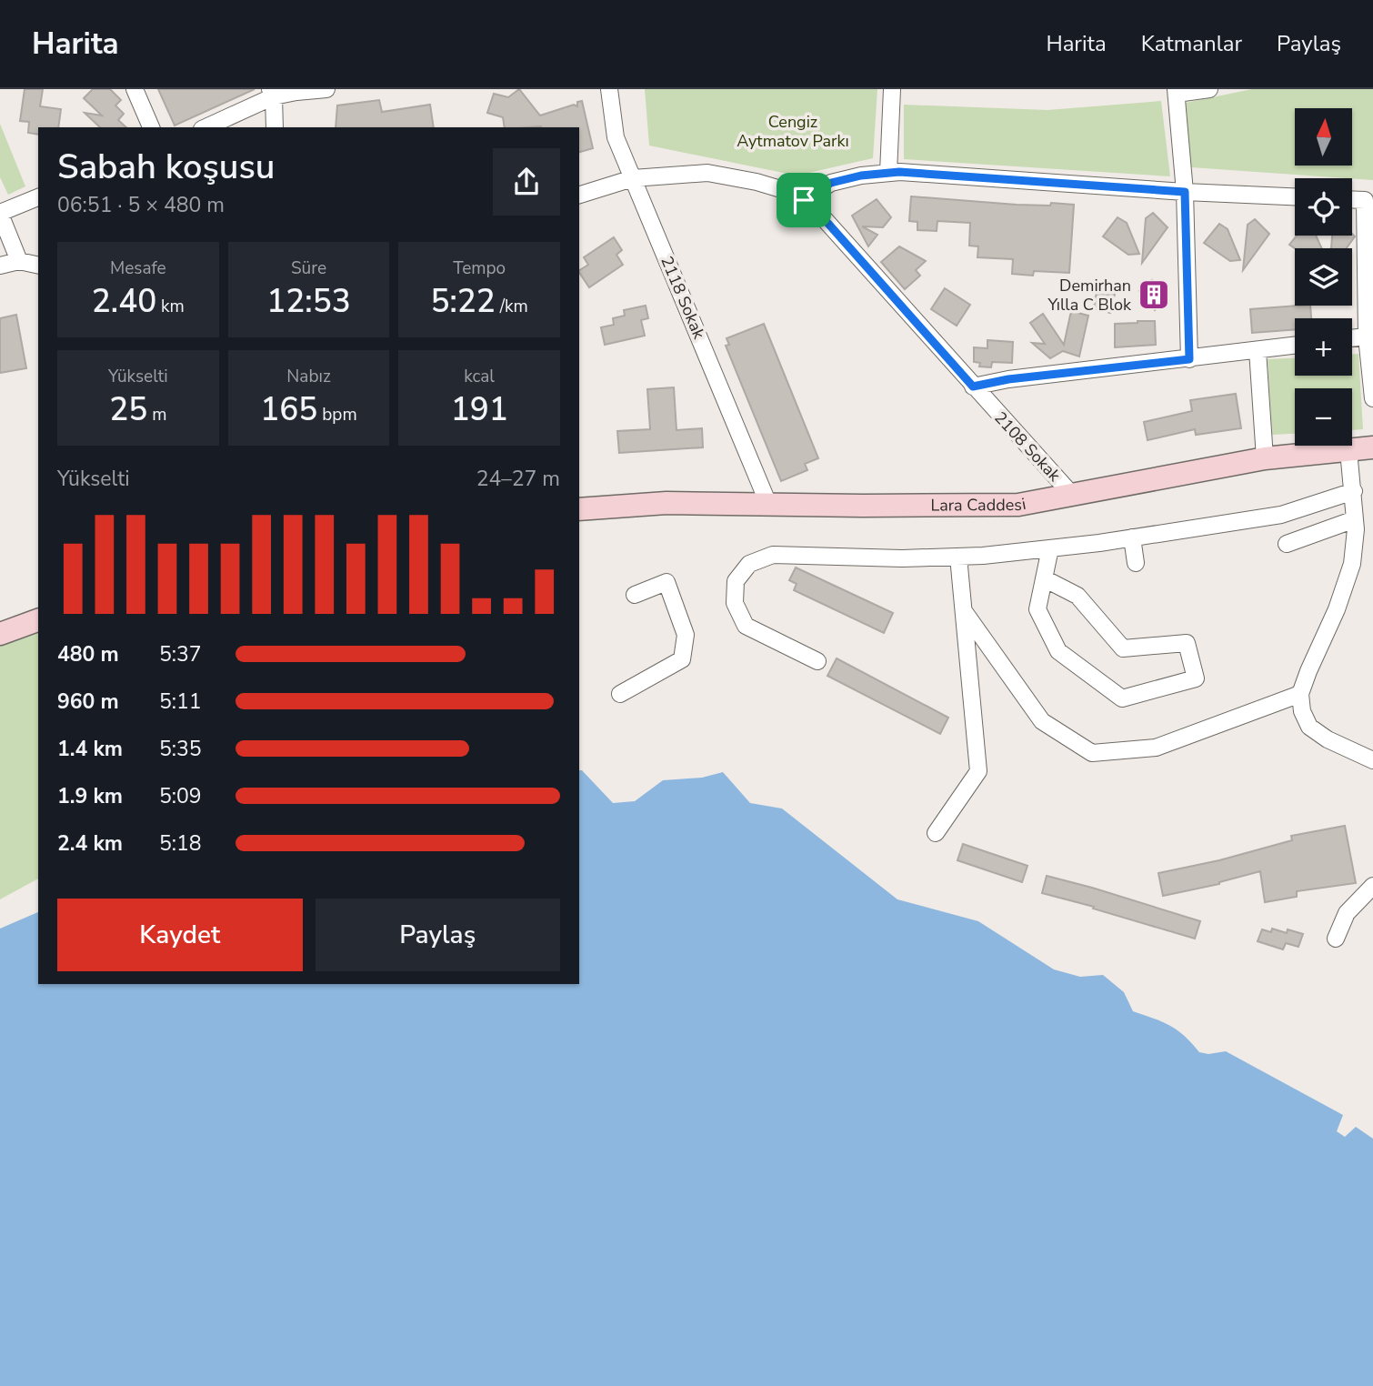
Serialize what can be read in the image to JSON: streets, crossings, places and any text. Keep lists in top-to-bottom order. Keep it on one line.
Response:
{"streets":{"street":["2118 Sokak","2108 Sokak","Lara Caddesi"]},"crossings":[["2118 Sokak","2108 Sokak"],["2118 Sokak","Lara Caddesi"],["2108 Sokak","Lara Caddesi"]],"parks":["Cengiz Aytmatov Parkı"],"places":{"building":["Demirhan Yılla C Blok"]},"north":"top","page":{"header":"Harita","nav":["Harita","Katmanlar","Paylaş"],"map_buttons":["+","−"],"heading":["Sabah koşusu","06:51 · 5 × 480 m"],"stats":[["Mesafe","2.40 km"],["Süre","12:53"],["Tempo","5:22 /km"],["Yükselti","25 m"],["Nabız","165 bpm"],["kcal","191"]],"chart":["Yükselti","24–27 m"],"list":[{"name":"480 m","note":"5:37"},{"name":"960 m","note":"5:11"},{"name":"1.4 km","note":"5:35"},{"name":"1.9 km","note":"5:09"},{"name":"2.4 km","note":"5:18"}],"buttons":["Kaydet","Paylaş"]}}
